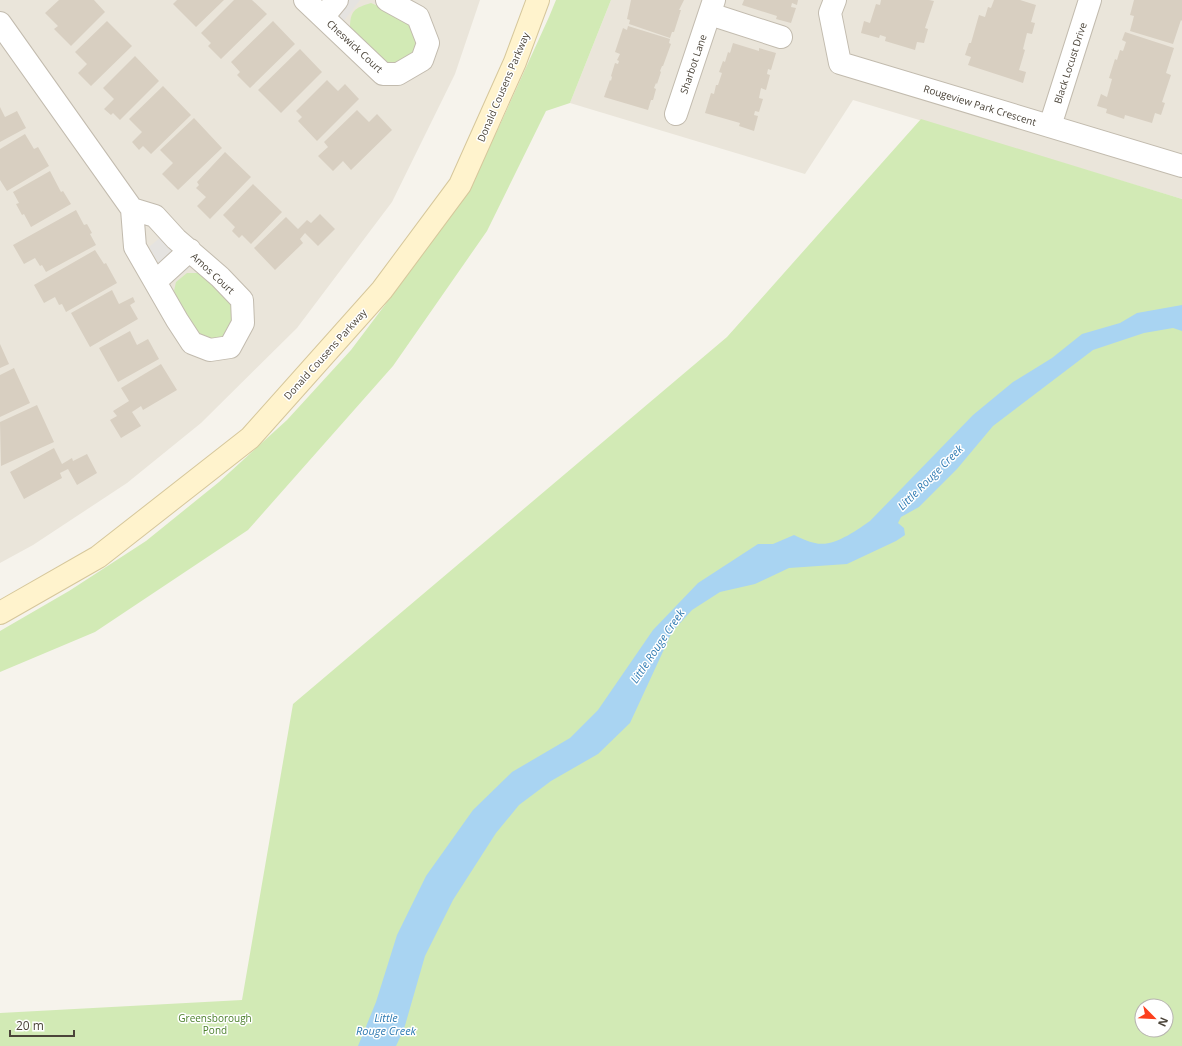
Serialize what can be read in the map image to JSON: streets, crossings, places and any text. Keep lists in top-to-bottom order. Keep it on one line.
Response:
{"streets":{"main road":["Donald Cousens Parkway"],"street":["Cheswick Court","Black Locust Drive","Sharbot Lane","Rougeview Park Crescent","Amos Court"]},"crossings":[["Black Locust Drive","Rougeview Park Crescent"]],"water":["Little Rouge Creek"],"parks":["Greensborough Pond"],"scale_bar":"20 m","north":"bottom right"}
